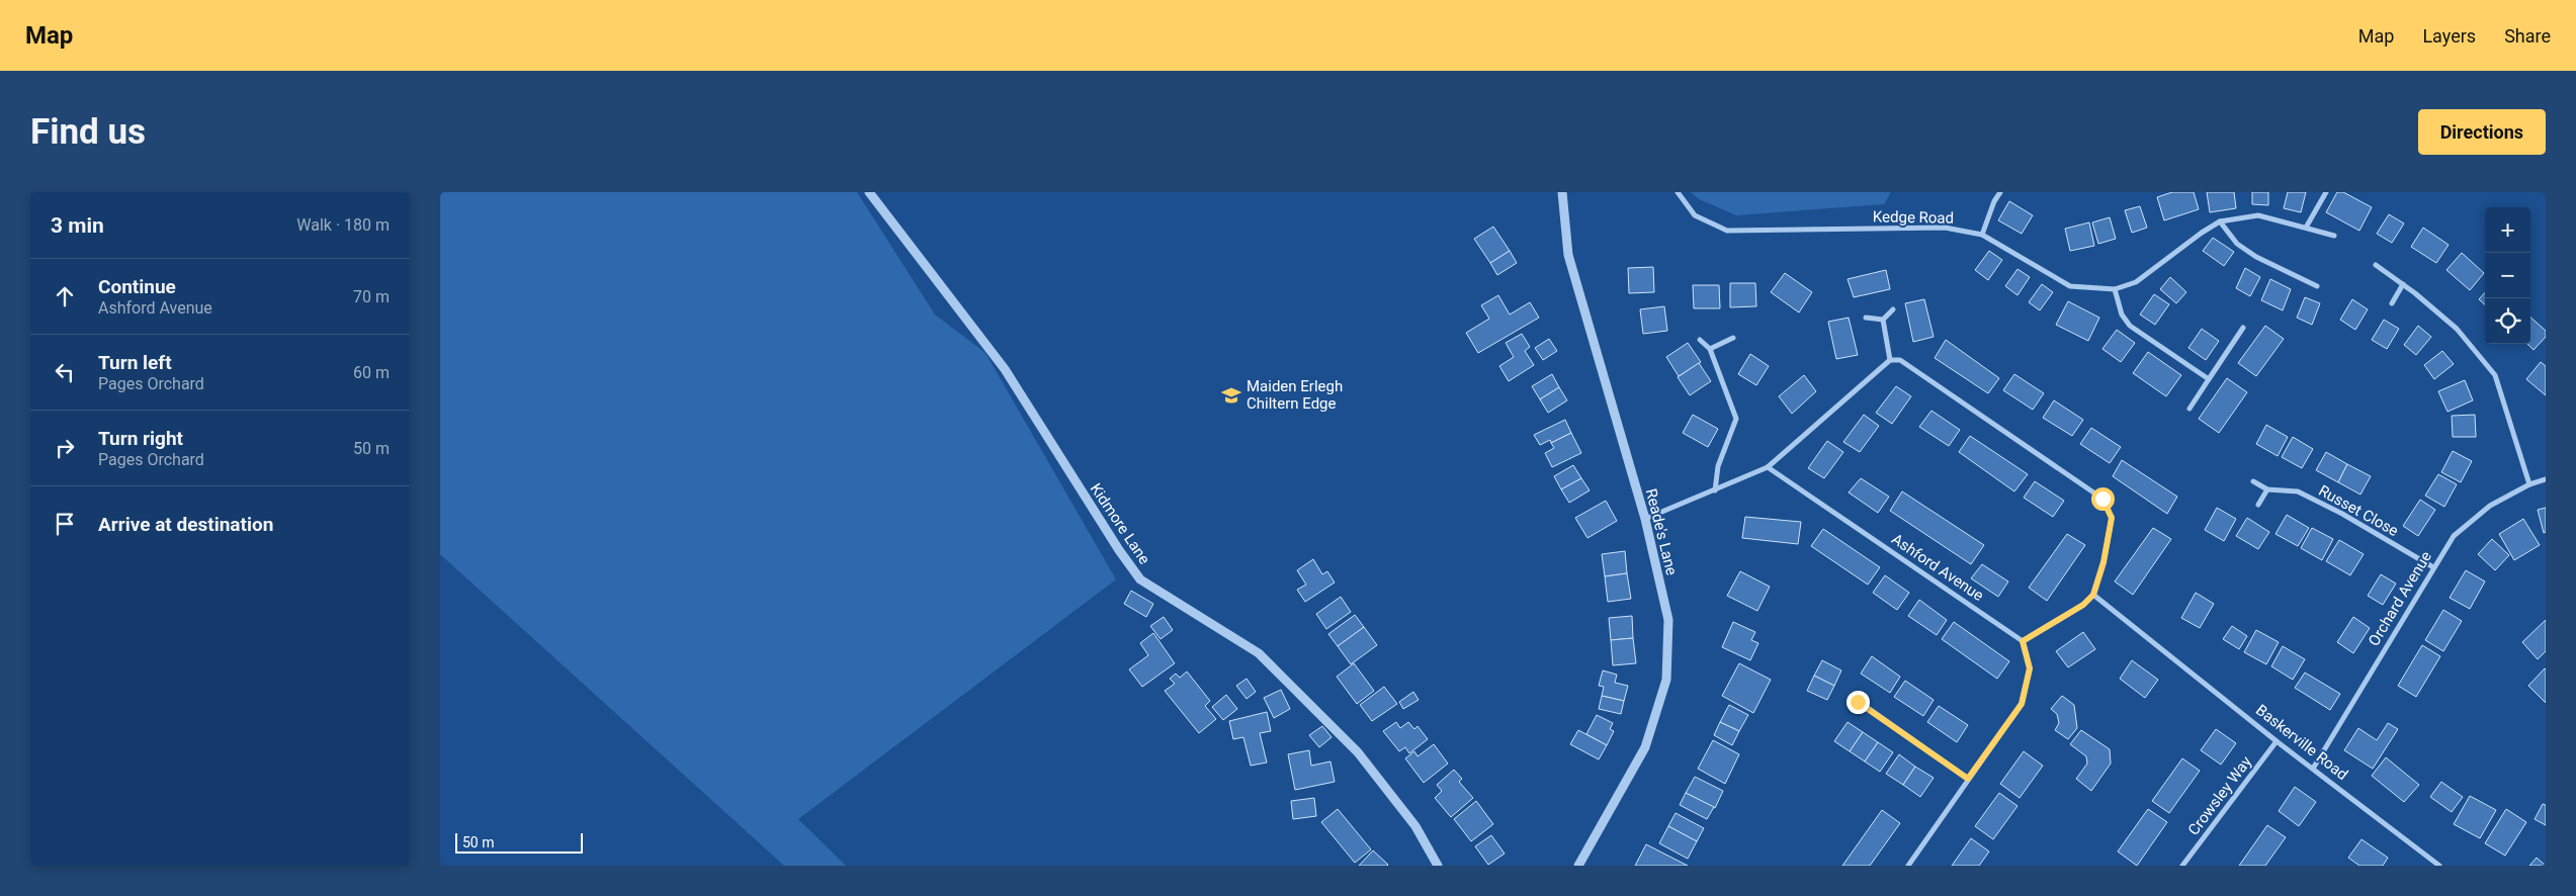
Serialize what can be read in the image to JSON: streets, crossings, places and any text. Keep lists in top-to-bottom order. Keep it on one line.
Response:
{"streets":{"street":["Kedge Road","Russet Close","Kidmore Lane","Reade's Lane","Ashford Avenue","Orchard Avenue","Baskerville Road","Crowsley Way"]},"crossings":[["Russet Close","Orchard Avenue"],["Orchard Avenue","Baskerville Road"],["Baskerville Road","Crowsley Way"]],"places":{"school or university":["Maiden Erlegh Chiltern Edge"]},"scale_bar":"50 m","page":{"header":"Map","nav":["Map","Layers","Share"],"buttons":"Directions","title":"Find us","heading":["3 min","Walk · 180 m"],"map_buttons":["+","−"],"list":[["Continue","Ashford Avenue","70 m"],["Turn left","Pages Orchard","60 m"],["Turn right","Pages Orchard","50 m"],"Arrive at destination"],"scale":"50 m"}}
